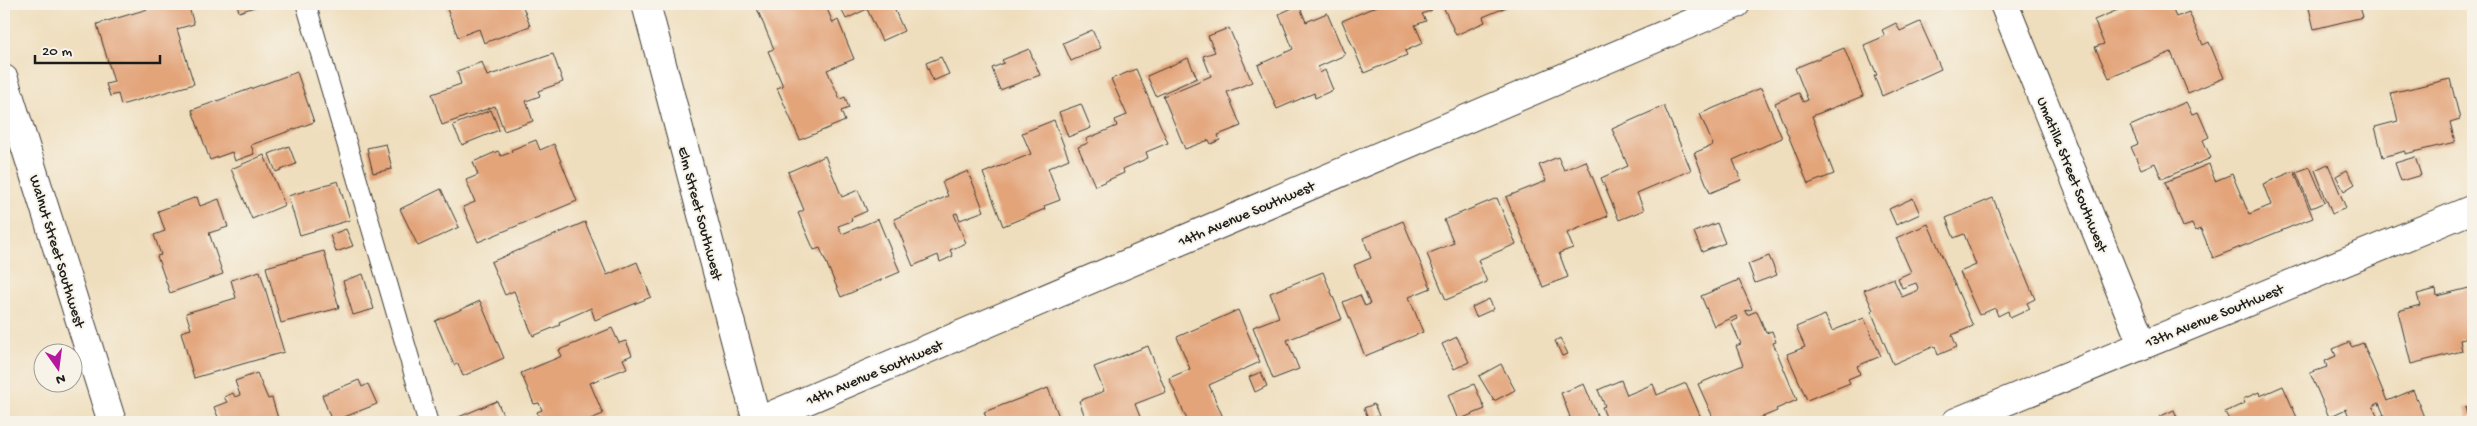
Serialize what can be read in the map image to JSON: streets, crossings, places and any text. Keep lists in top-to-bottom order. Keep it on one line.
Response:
{"streets":{"street":["Umatilla Street Southwest","Elm Street Southwest","14th Avenue Southwest","Walnut Street Southwest","13th Avenue Southwest"]},"crossings":[["Umatilla Street Southwest","13th Avenue Southwest"],["Elm Street Southwest","14th Avenue Southwest"]],"scale_bar":"20 m","north":"bottom"}
